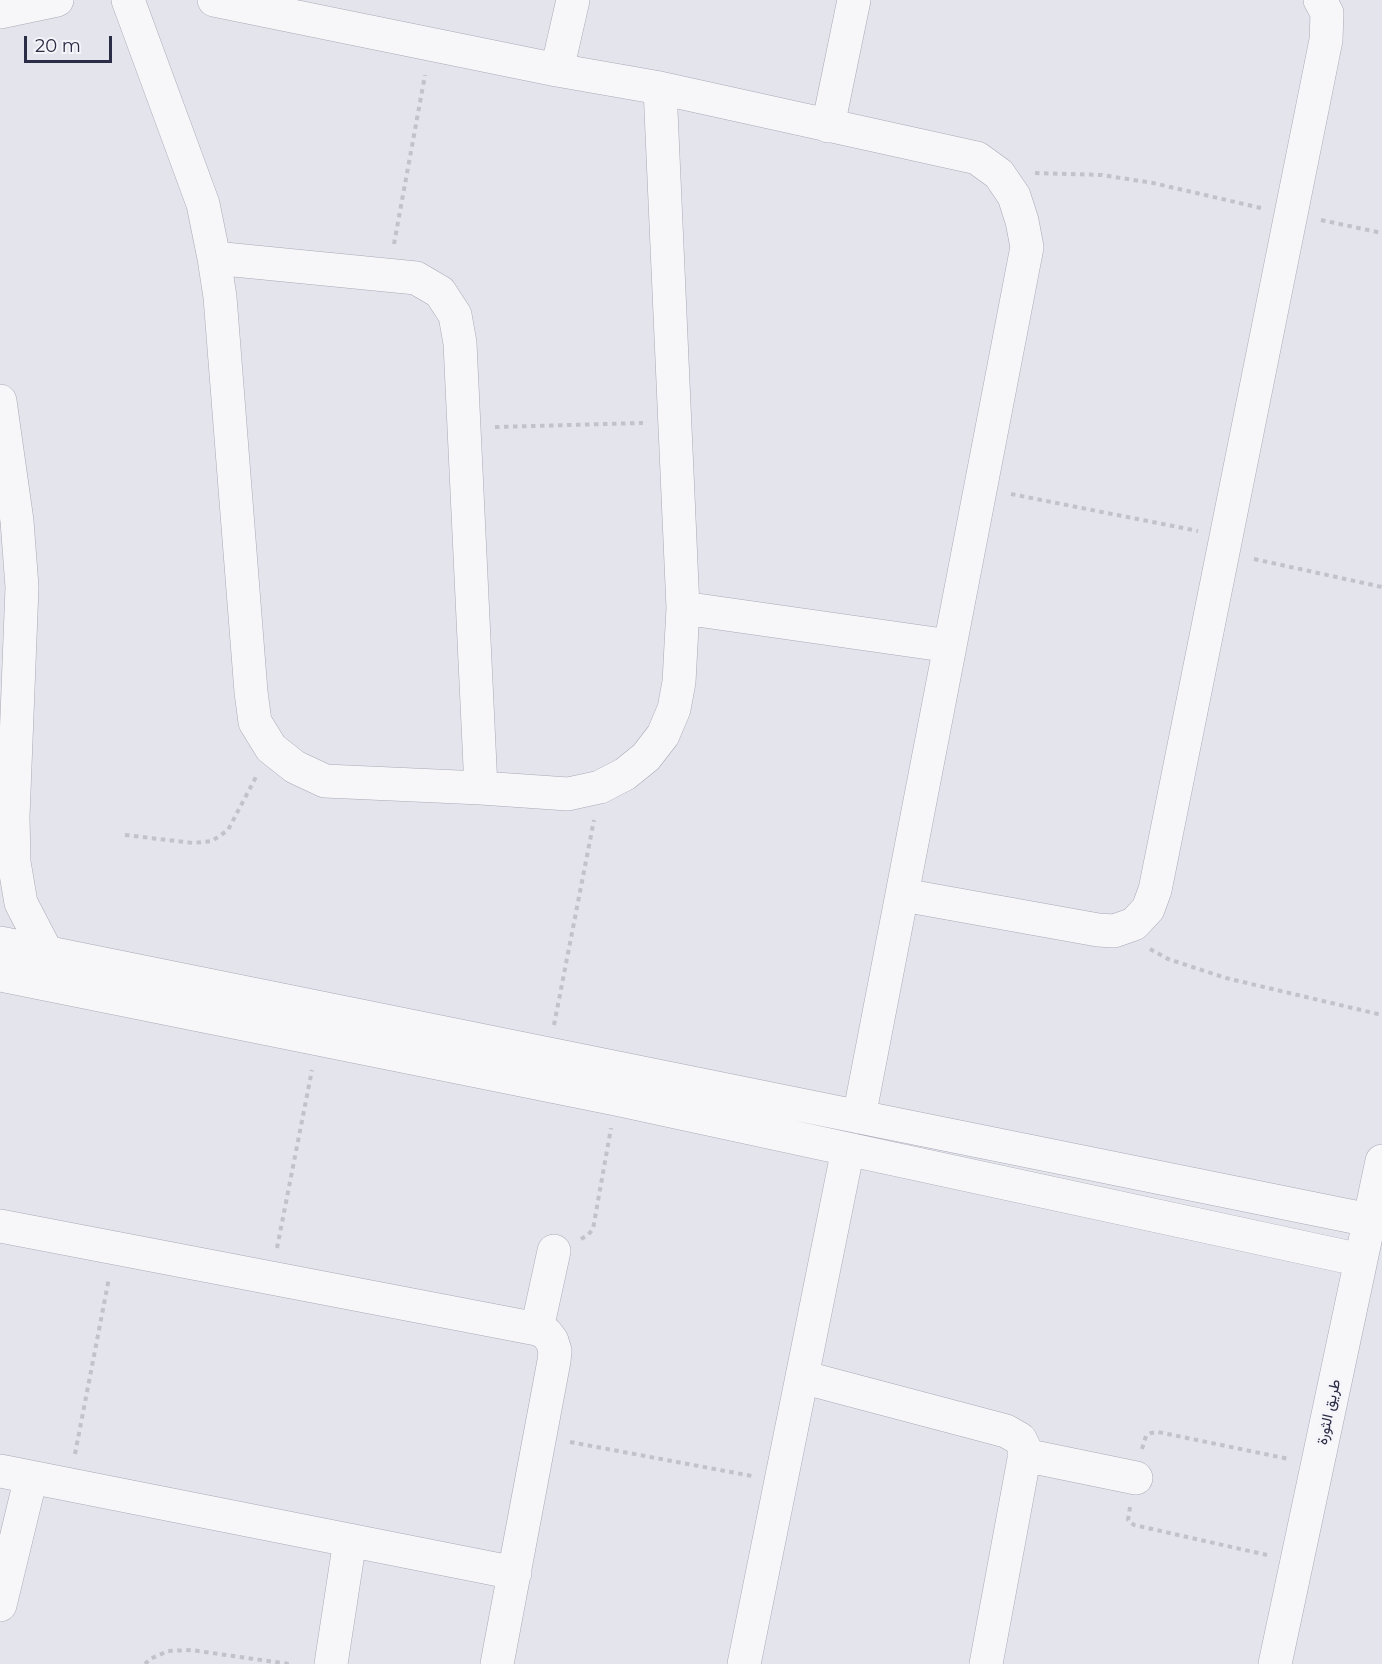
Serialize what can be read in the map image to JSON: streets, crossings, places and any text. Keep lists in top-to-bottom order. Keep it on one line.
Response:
{"streets":{"street":["طريق الثورة"]},"scale_bar":"20 m"}
